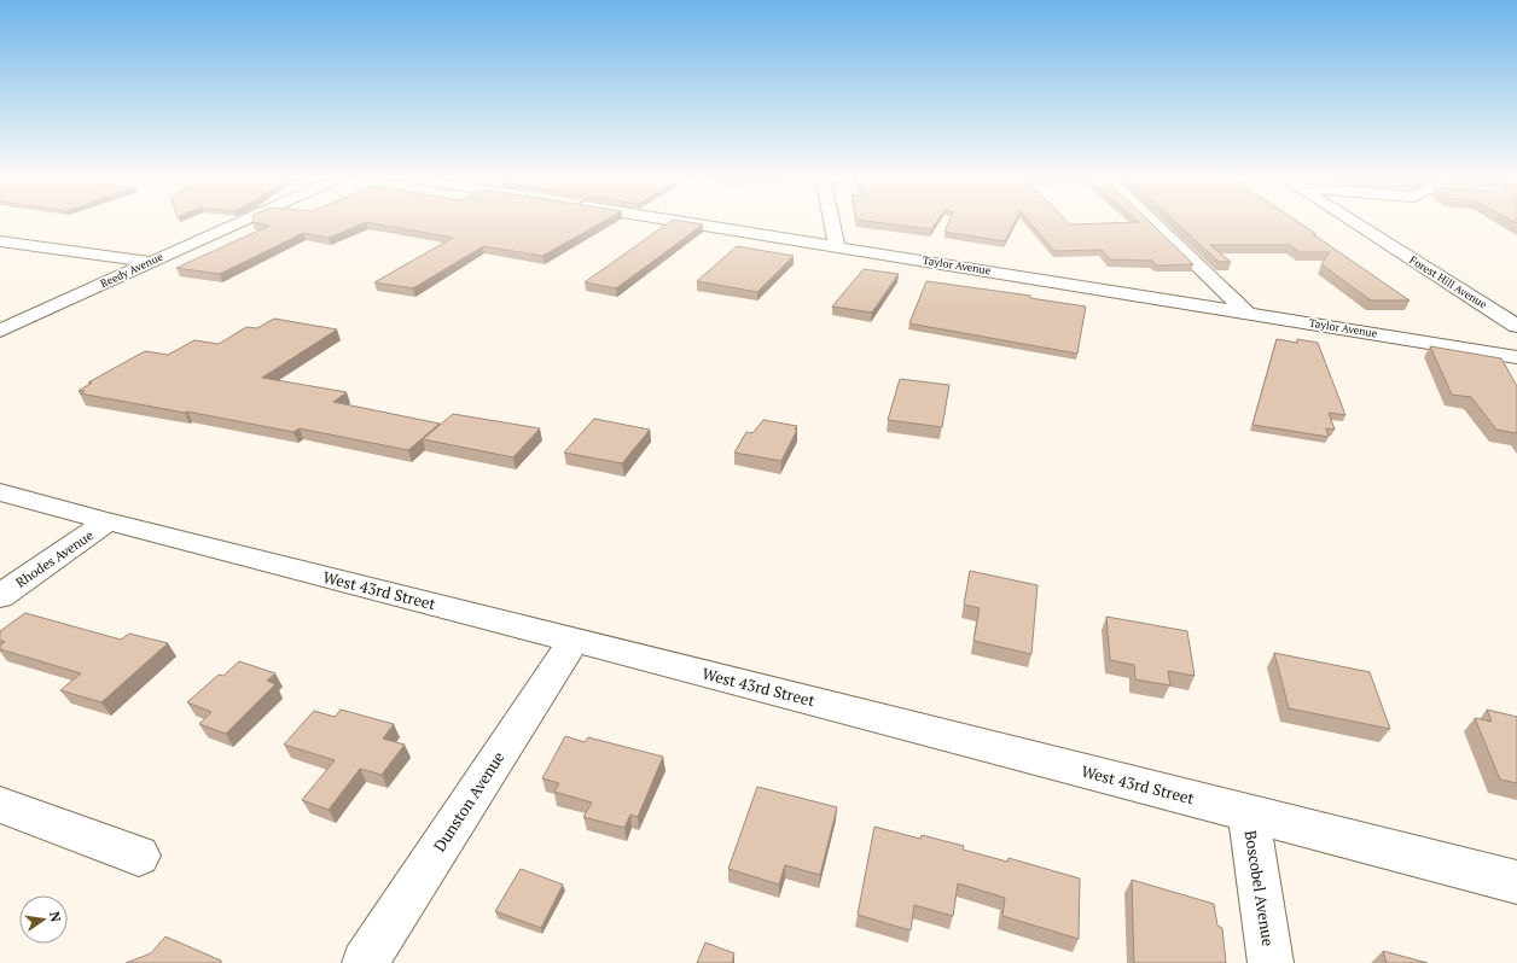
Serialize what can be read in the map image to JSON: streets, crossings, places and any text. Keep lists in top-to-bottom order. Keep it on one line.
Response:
{"streets":{"street":["Taylor Avenue","Reedy Avenue","Forest Hill Avenue","Rhodes Avenue","West 43rd Street","Dunston Avenue","Boscobel Avenue"]},"crossings":[["Rhodes Avenue","West 43rd Street"],["West 43rd Street","Dunston Avenue"],["West 43rd Street","Boscobel Avenue"]],"north":"right"}
